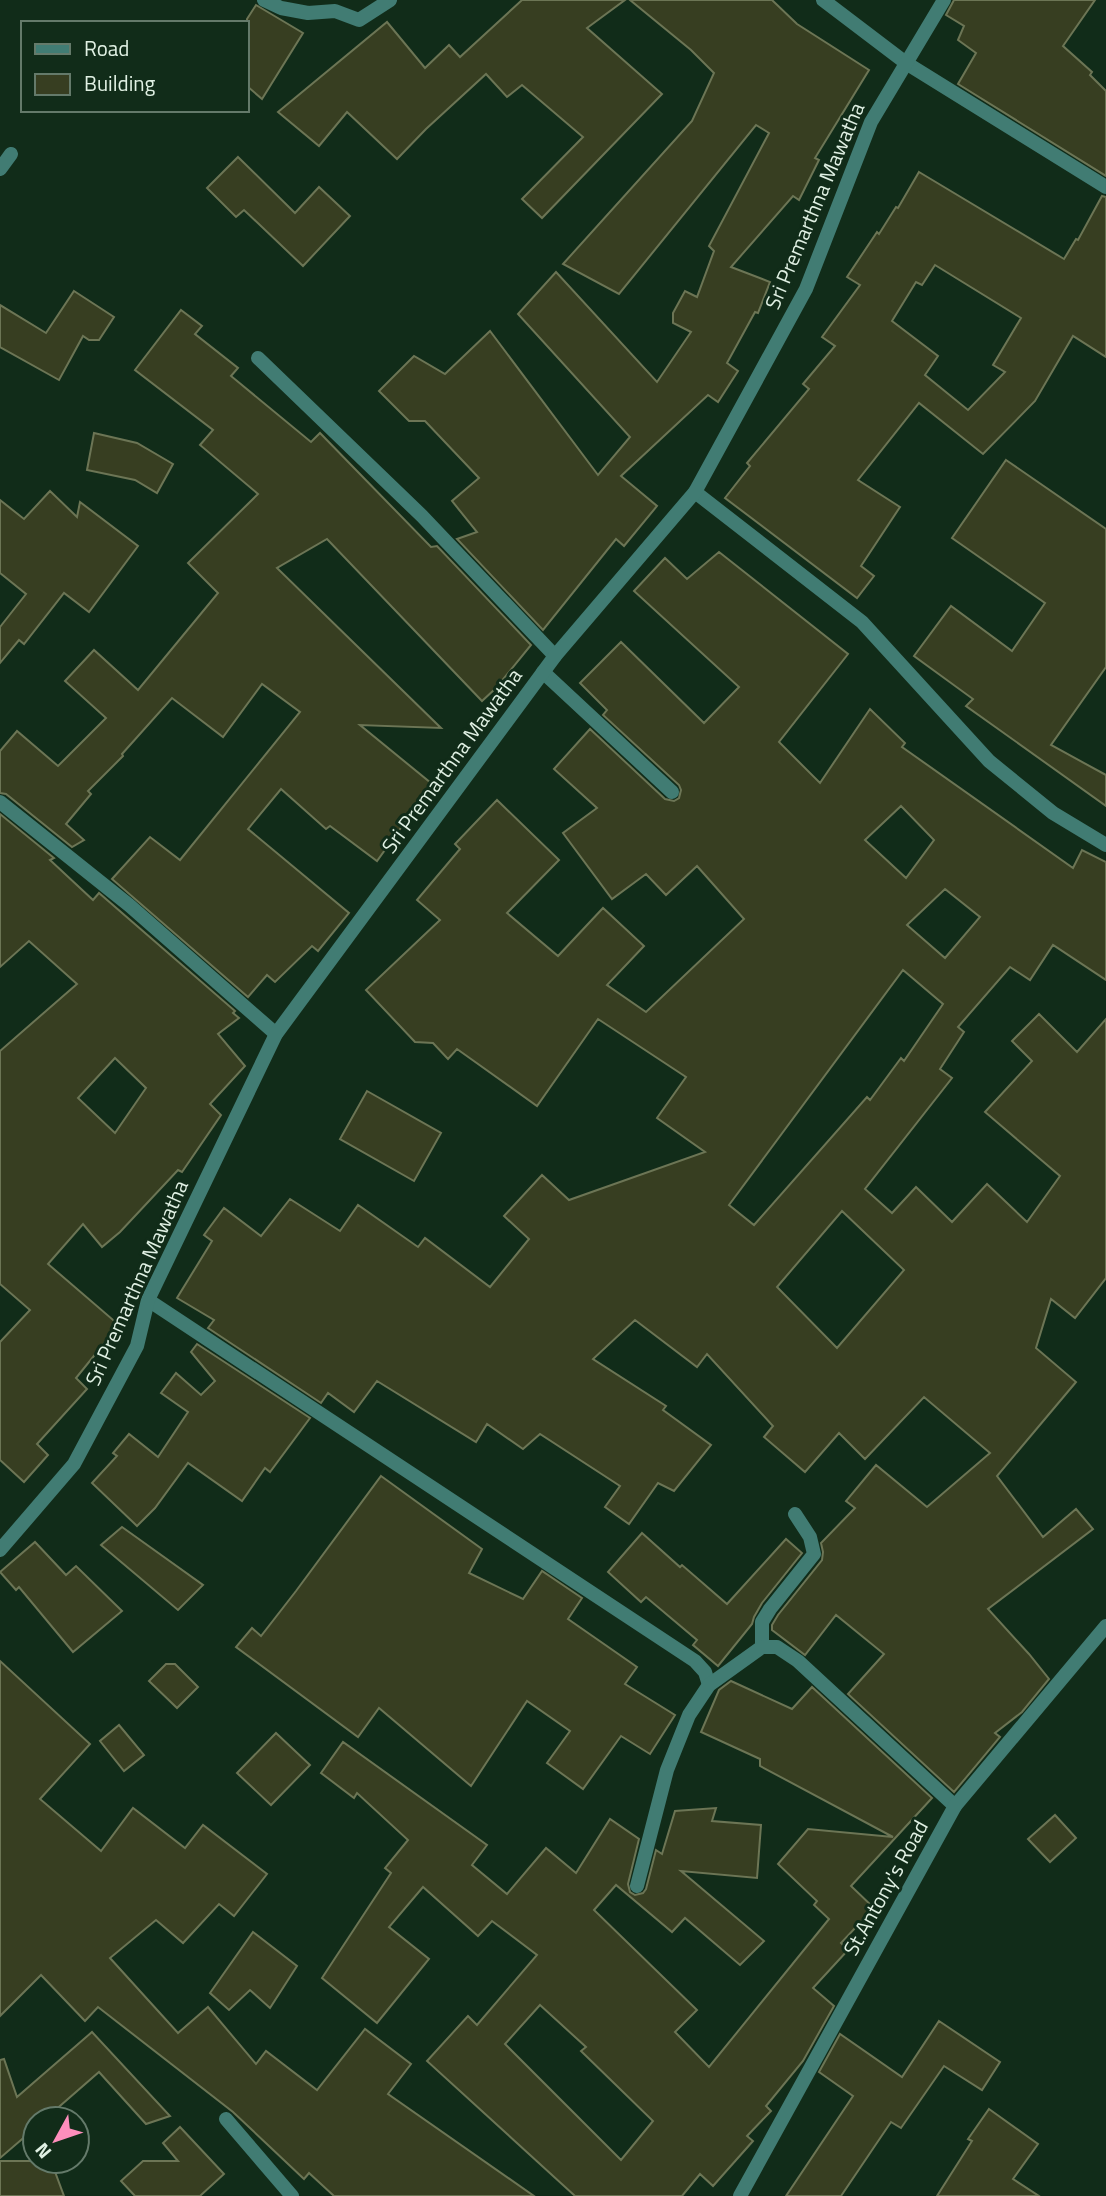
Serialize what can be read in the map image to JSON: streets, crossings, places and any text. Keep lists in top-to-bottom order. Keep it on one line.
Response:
{"streets":{"street":["Sri Premarthna Mawatha","St.Antony's Road"]},"legend":["Road","Building"],"north":"bottom left"}
